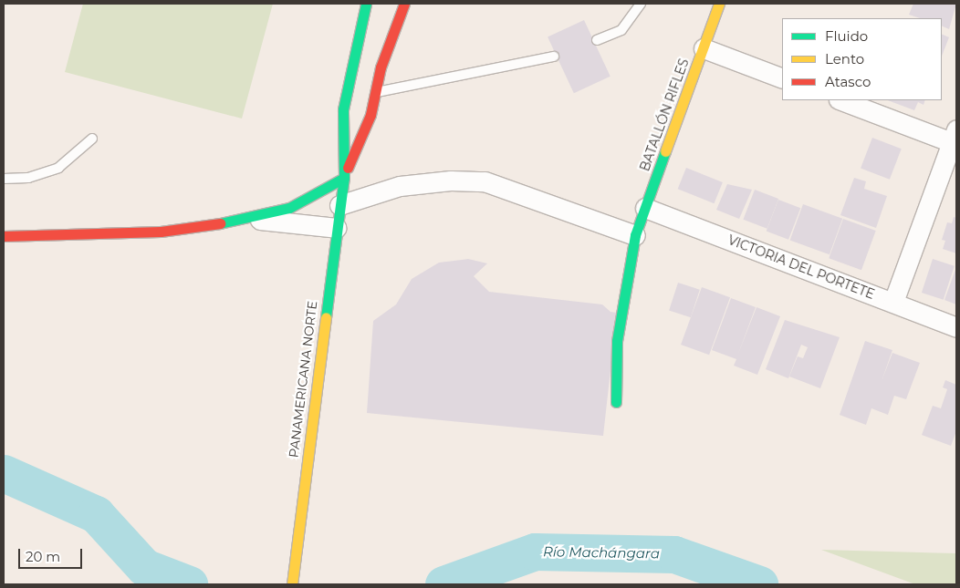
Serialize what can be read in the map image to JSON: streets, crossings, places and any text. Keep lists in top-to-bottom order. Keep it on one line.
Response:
{"streets":{"main road":["BATALLÓN RIFLES","PANAMERICANA NORTE"],"street":["VICTORIA DEL PORTETE"]},"crossings":[["BATALLÓN RIFLES","VICTORIA DEL PORTETE"]],"water":["Río Machángara"],"legend":["Fluido","Lento","Atasco"],"scale_bar":"20 m"}
